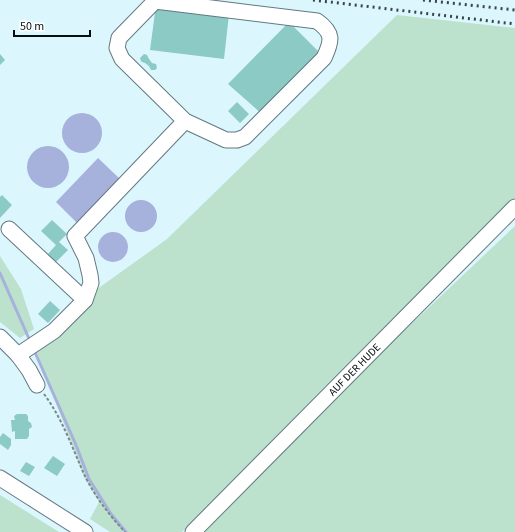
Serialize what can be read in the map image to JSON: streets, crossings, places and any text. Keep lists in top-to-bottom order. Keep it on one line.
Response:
{"streets":{"street":["AUF DER HUDE"]},"scale_bar":"50 m"}
